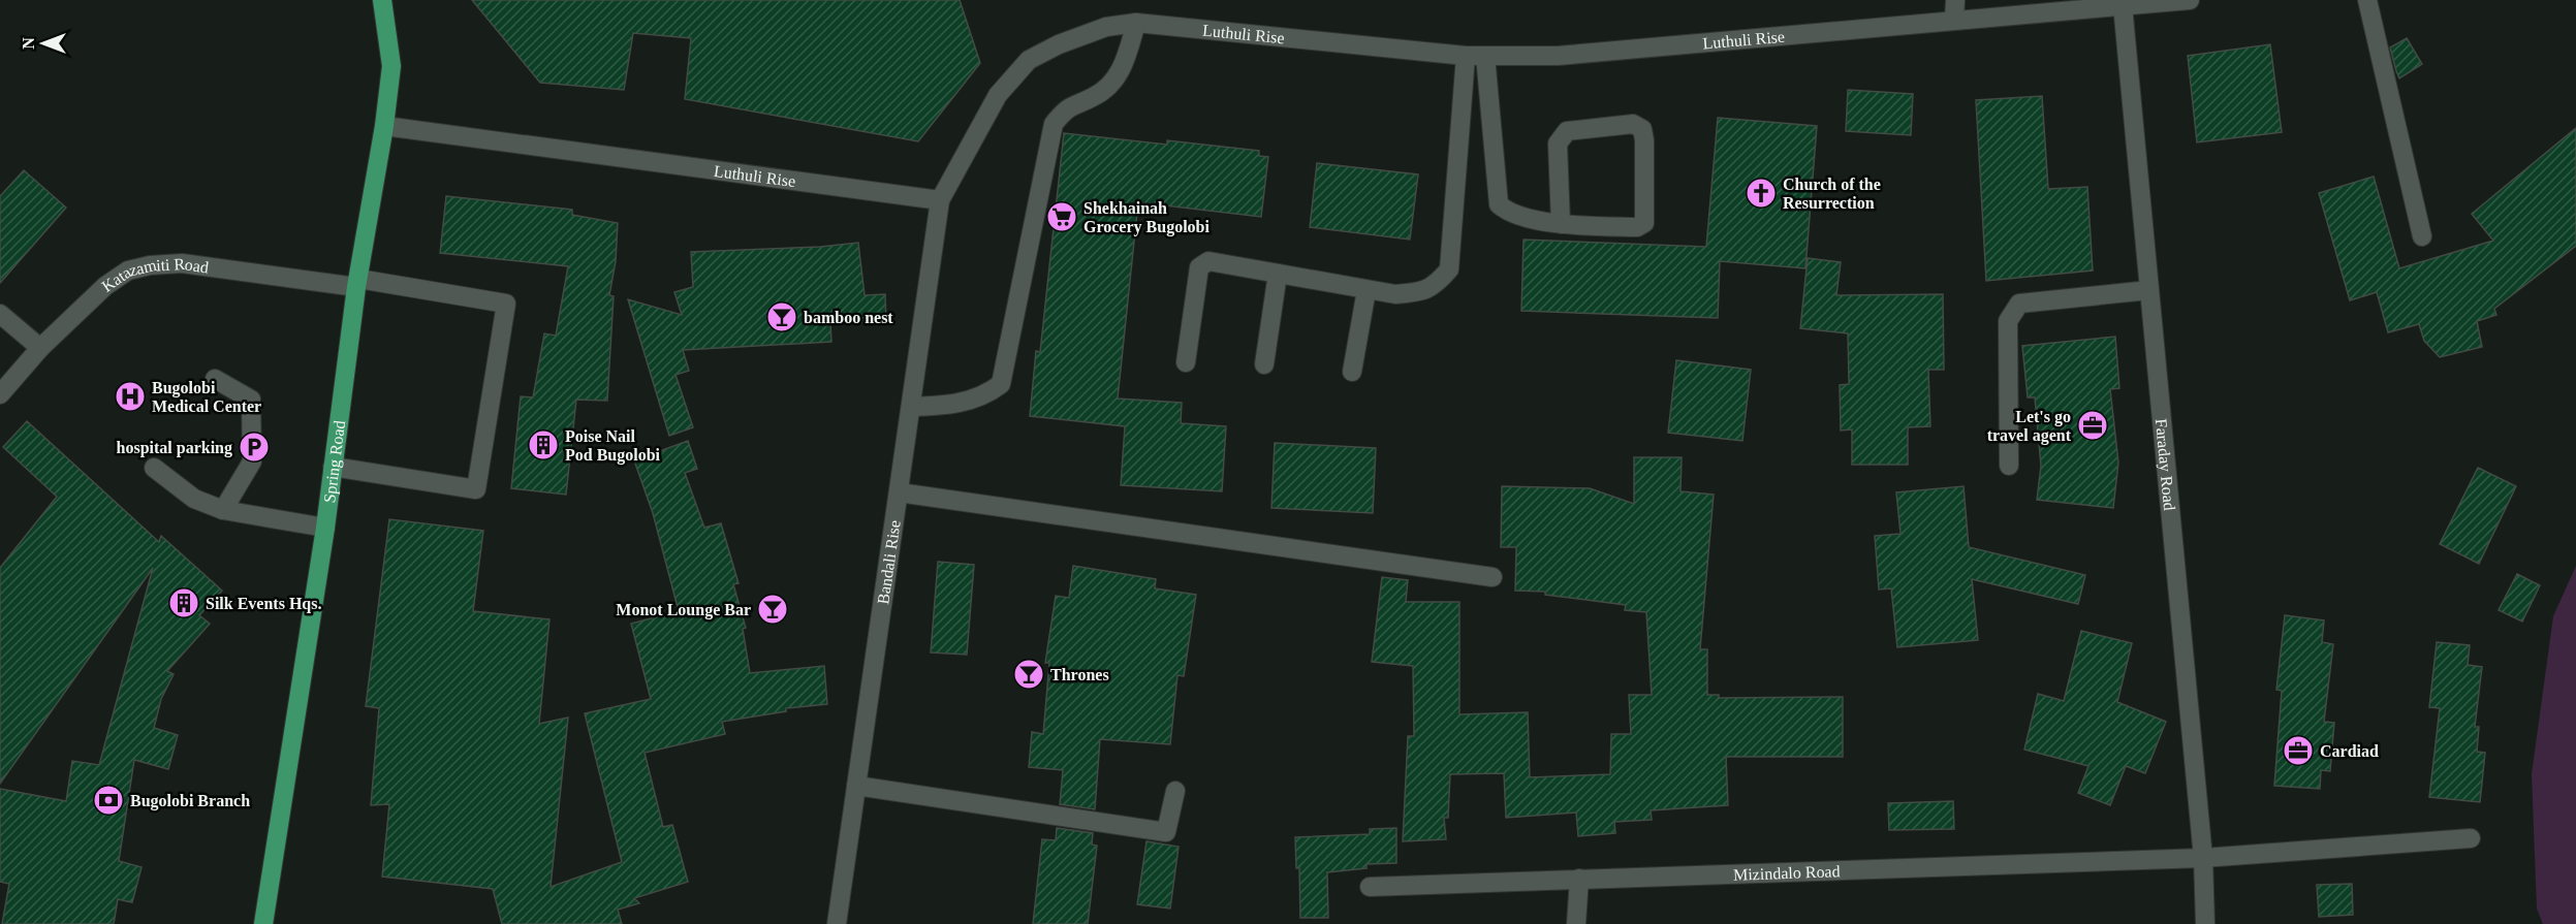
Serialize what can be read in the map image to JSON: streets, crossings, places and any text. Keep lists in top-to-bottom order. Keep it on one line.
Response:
{"streets":{"main road":["Spring Road"],"street":["Luthuli Rise","Katazamiti Road","Faraday Road","Bandali Rise","Mizindalo Road"]},"crossings":[["Luthuli Rise","Spring Road"],["Luthuli Rise","Faraday Road"],["Luthuli Rise","Bandali Rise"],["Katazamiti Road","Spring Road"],["Faraday Road","Mizindalo Road"]],"places":{"church":["Church of the Resurrection"],"supermarket":["Shekhainah Grocery Bugolobi"],"bar":["bamboo nest","Monot Lounge Bar","Thrones"],"hospital":["Bugolobi Medical Center"],"office":["Let's go travel agent","Cardiad"],"building":["Poise Nail Pod Bugolobi","Silk Events Hqs."],"parking":["hospital parking"],"bank":["Bugolobi Branch"]},"north":"left"}
